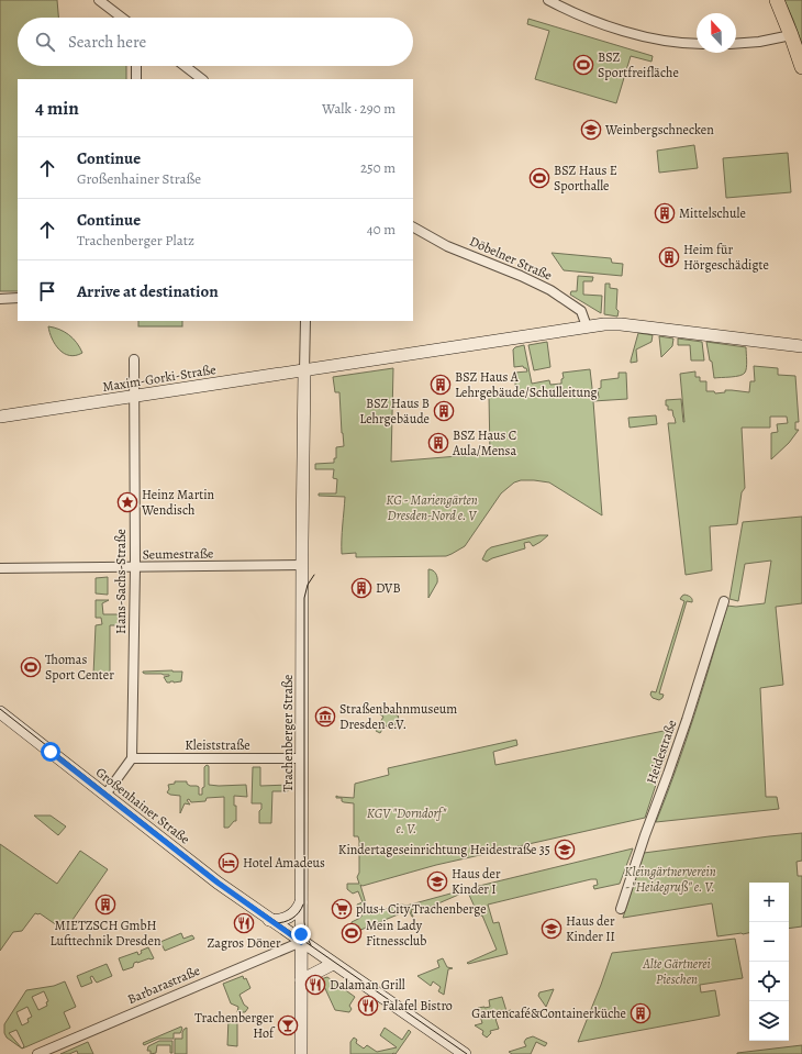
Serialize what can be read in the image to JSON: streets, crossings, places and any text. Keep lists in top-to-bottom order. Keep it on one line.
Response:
{"streets":{"street":["Döbelner Straße","Maxim-Gorki-Straße","Seumestraße","Hans-Sachs-Straße","Trachenberger Straße","Kleiststraße","Heidestraße","Großenhainer Straße","Barbarastraße"]},"crossings":[["Döbelner Straße","Maxim-Gorki-Straße"],["Maxim-Gorki-Straße","Hans-Sachs-Straße"],["Maxim-Gorki-Straße","Trachenberger Straße"],["Seumestraße","Hans-Sachs-Straße"],["Seumestraße","Trachenberger Straße"],["Hans-Sachs-Straße","Kleiststraße"],["Trachenberger Straße","Kleiststraße"],["Trachenberger Straße","Großenhainer Straße"],["Trachenberger Straße","Barbarastraße"],["Großenhainer Straße","Barbarastraße"]],"parks":["KG - Mariengärten Dresden-Nord e. V","KGV \"Dorndorf\" e. V.","Kleingärtnerverein - \"Heidegruß\" e. V.","Alte Gärtnerei Pieschen"],"places":{"sports":["BSZ Sportfreifläche","BSZ Haus E Sporthalle","Thomas Sport Center","Mein Lady Fitnessclub"],"school or university":["Weinbergschnecken","Kindertageseinrichtung Heidestraße 35","Haus der Kinder I","Haus der Kinder II"],"building":["Mittelschule","Heim für Hörgeschädigte","BSZ Haus A Lehrgebäude/Schulleitung","BSZ Haus B Lehrgebäude","BSZ Haus C Aula/Mensa","DVB","MIETZSCH GmbH Lufttechnik Dresden","Gartencafé&Containerküche"],"place":["Heinz Martin Wendisch"],"museum":["Straßenbahnmuseum Dresden e.V."],"hotel":["Hotel Amadeus"],"supermarket":["plus+ City Trachenberge"],"restaurant":["Zagros Döner","Dalaman Grill","Falafel Bistro"],"bar":["Trachenberger Hof"]},"north":"top","page":{"search":"Search here","heading":["4 min","Walk · 290 m"],"list":[["Continue","Großenhainer Straße","250 m"],["Continue","Trachenberger Platz","40 m"],"Arrive at destination"],"map_buttons":["+","−"]}}
